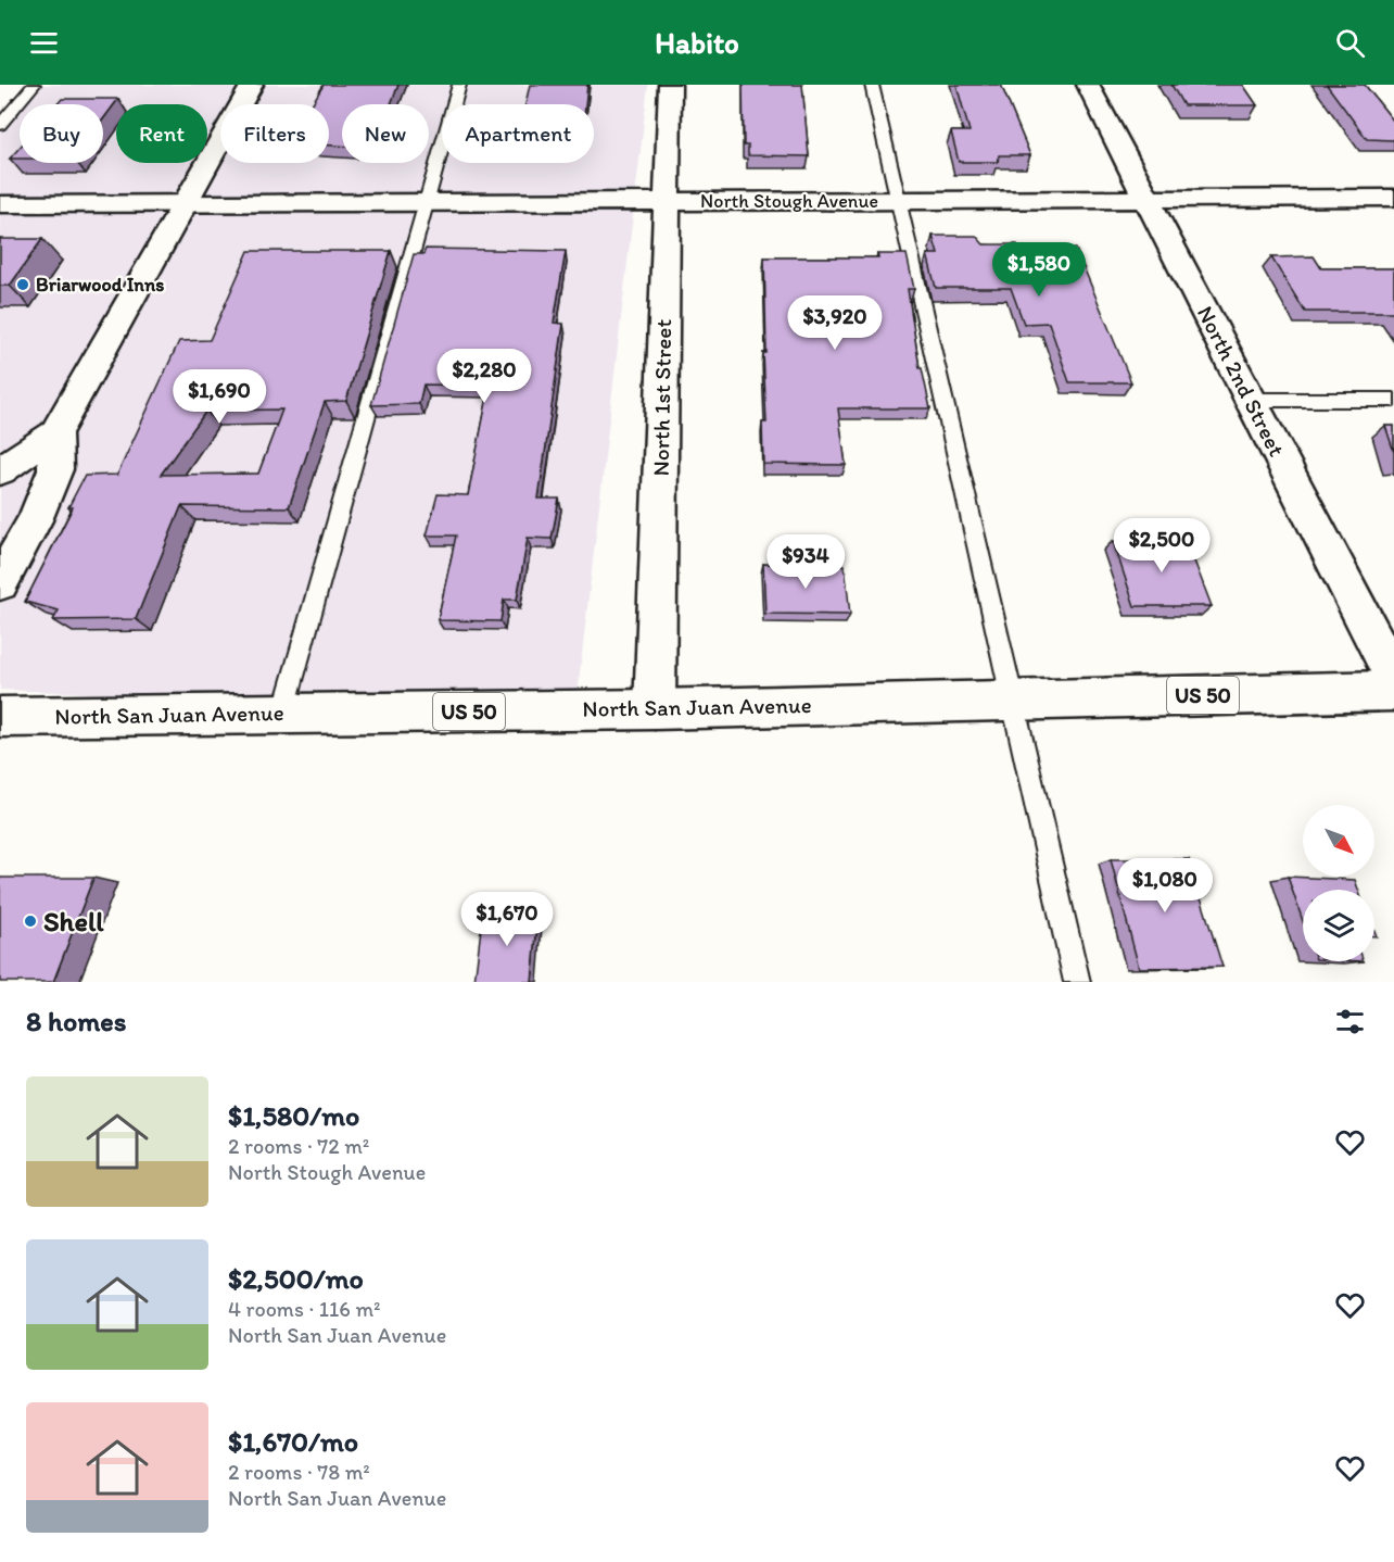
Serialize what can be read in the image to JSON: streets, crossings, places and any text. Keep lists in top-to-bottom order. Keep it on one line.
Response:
{"streets":{"main road":["North Stough Avenue","North 2nd Street","North 1st Street","US 50","North San Juan Avenue"]},"crossings":[["North Stough Avenue","North 2nd Street"],["North Stough Avenue","North 1st Street"],["North 1st Street","North San Juan Avenue"]],"places":["Briarwood Inns","Shell"],"north":"bottom right","page":{"header":"Habito","chip":["Buy","Rent","Filters","New","Apartment"],"price":["$1,580","$3,920","$2,280","$1,690","$2,500","$934","$1,080","$1,670"],"heading":"8 homes","list":[{"name":"$1,580/mo","note":"2 rooms · 72 m² · North Stough Avenue"},{"name":"$2,500/mo","note":"4 rooms · 116 m² · North San Juan Avenue"},{"name":"$1,670/mo","note":"2 rooms · 78 m² · North San Juan Avenue"}]}}
